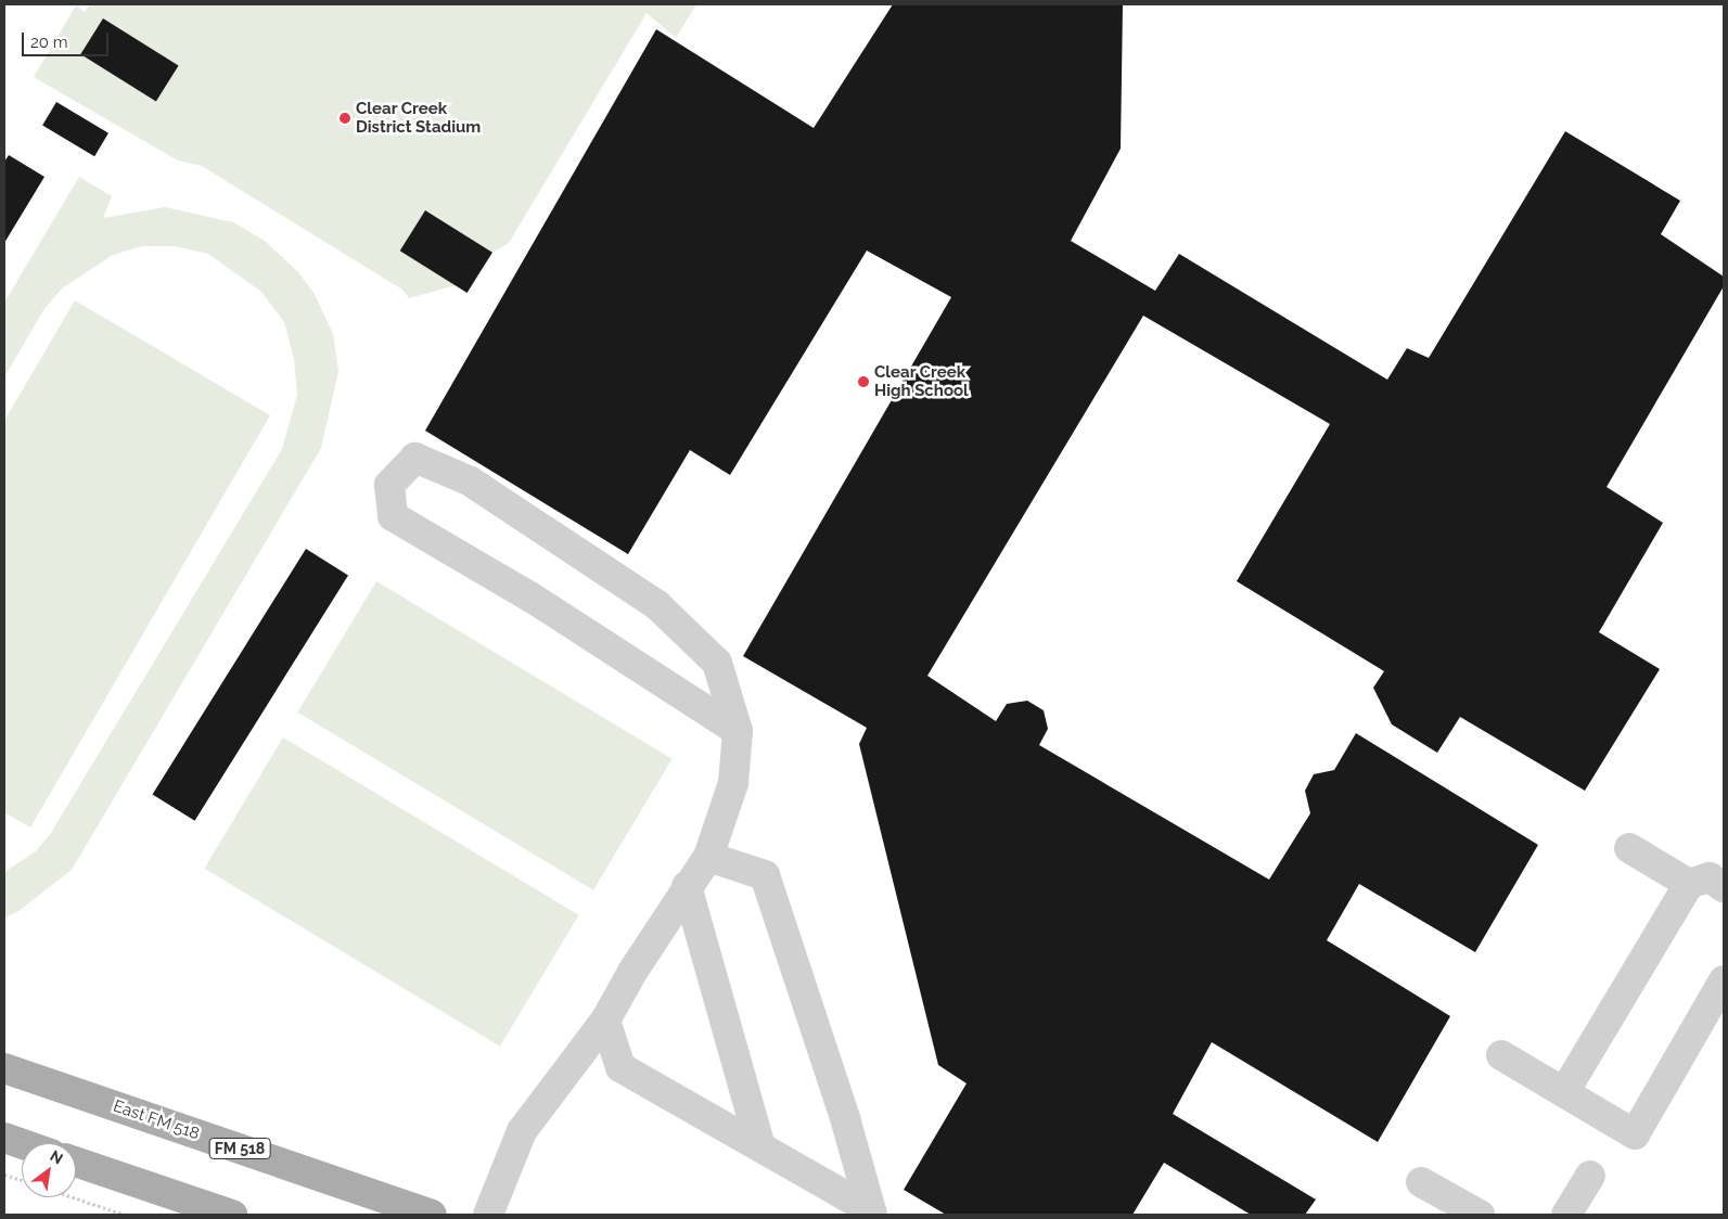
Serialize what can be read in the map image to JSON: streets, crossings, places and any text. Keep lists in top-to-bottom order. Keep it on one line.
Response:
{"streets":{"main road":["East FM 518","FM 518"]},"places":["Clear Creek District Stadium","Clear Creek High School"],"scale_bar":"20 m","north":"top right"}
